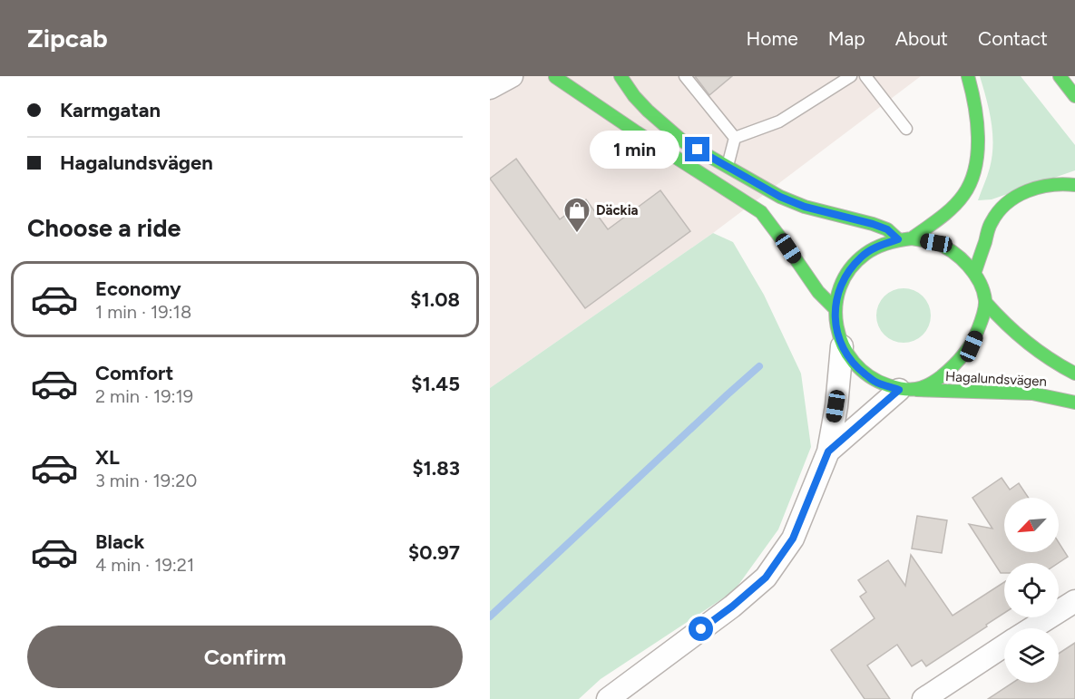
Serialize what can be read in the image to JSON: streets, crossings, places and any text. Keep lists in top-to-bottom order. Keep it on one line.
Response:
{"streets":{"main road":["Hagalundsvägen"]},"places":{"shop":["Däckia"]},"north":"bottom left","page":{"header":"Zipcab","nav":["Home","Map","About","Contact"],"banner":["Karmgatan","Hagalundsvägen"],"bubble":"1 min","heading":"Choose a ride","list":[{"name":"Economy","note":"1 min · 19:18","value":"$1.08"},{"name":"Comfort","note":"2 min · 19:19","value":"$1.45"},{"name":"XL","note":"3 min · 19:20","value":"$1.83"},{"name":"Black","note":"4 min · 19:21","value":"$0.97"}],"buttons":"Confirm"}}
